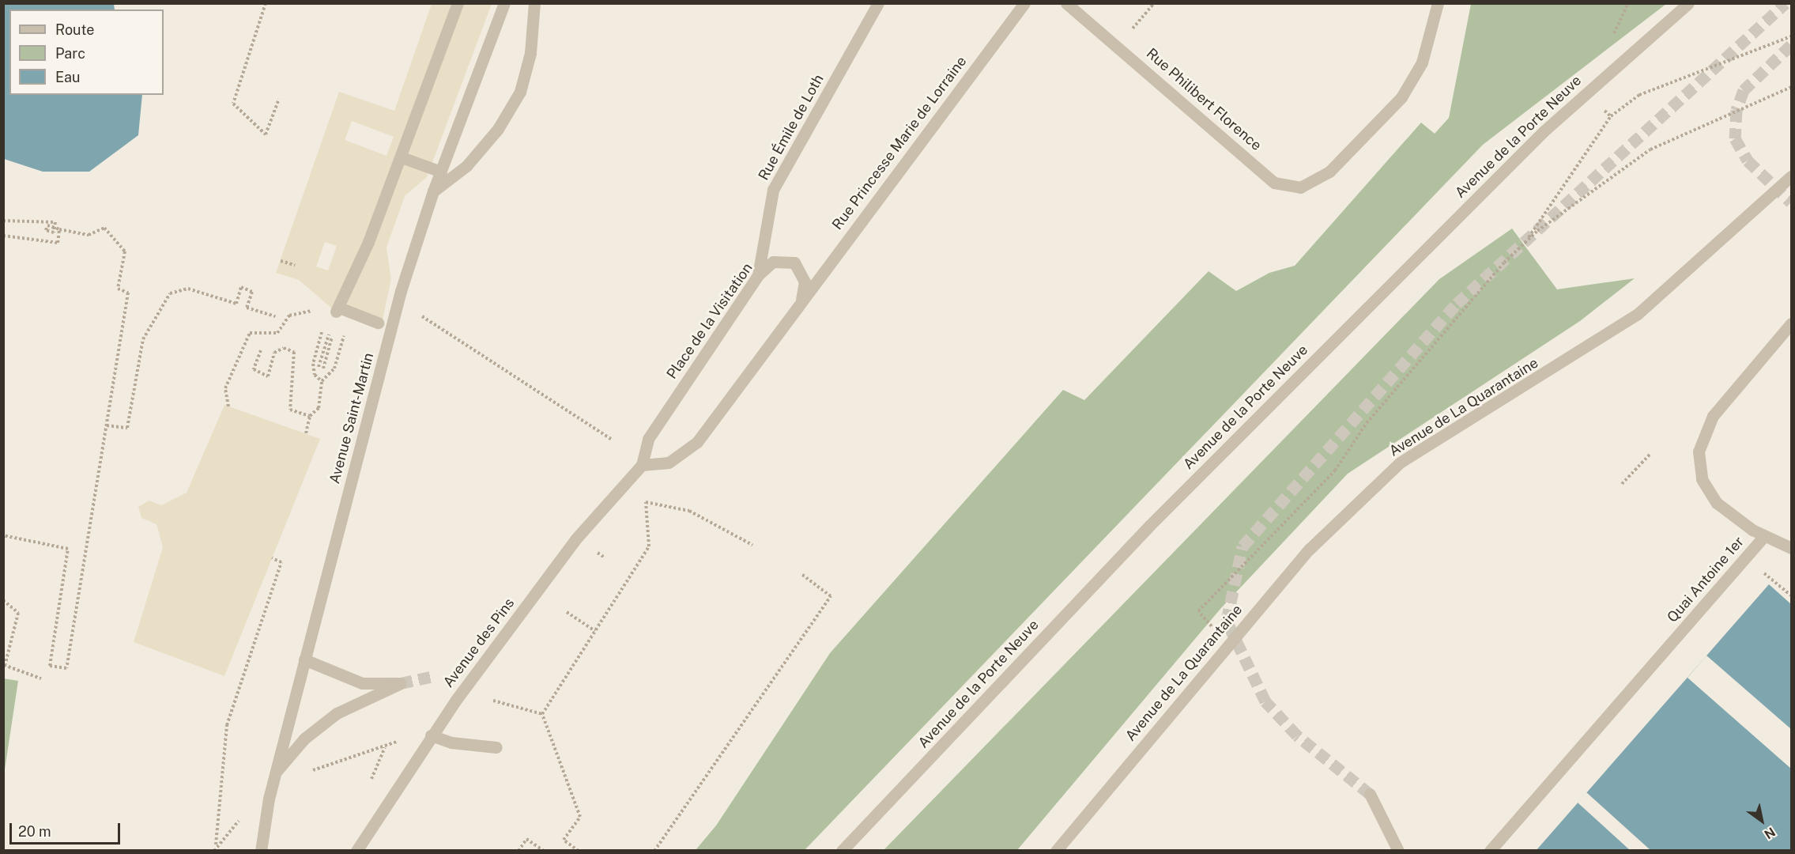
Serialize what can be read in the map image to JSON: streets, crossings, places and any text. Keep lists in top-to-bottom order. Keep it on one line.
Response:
{"streets":{"street":["Rue Philibert Florence","Rue Émile de Loth","Avenue de la Porte Neuve","Rue Princesse Marie de Lorraine","Place de la Visitation","Avenue de La Quarantaine","Avenue Saint-Martin","Quai Antoine 1er","Avenue des Pins"]},"crossings":[["Rue Émile de Loth","Place de la Visitation"],["Rue Princesse Marie de Lorraine","Place de la Visitation"],["Place de la Visitation","Avenue des Pins"]],"legend":["Route","Parc","Eau"],"scale_bar":"20 m","north":"bottom right"}
